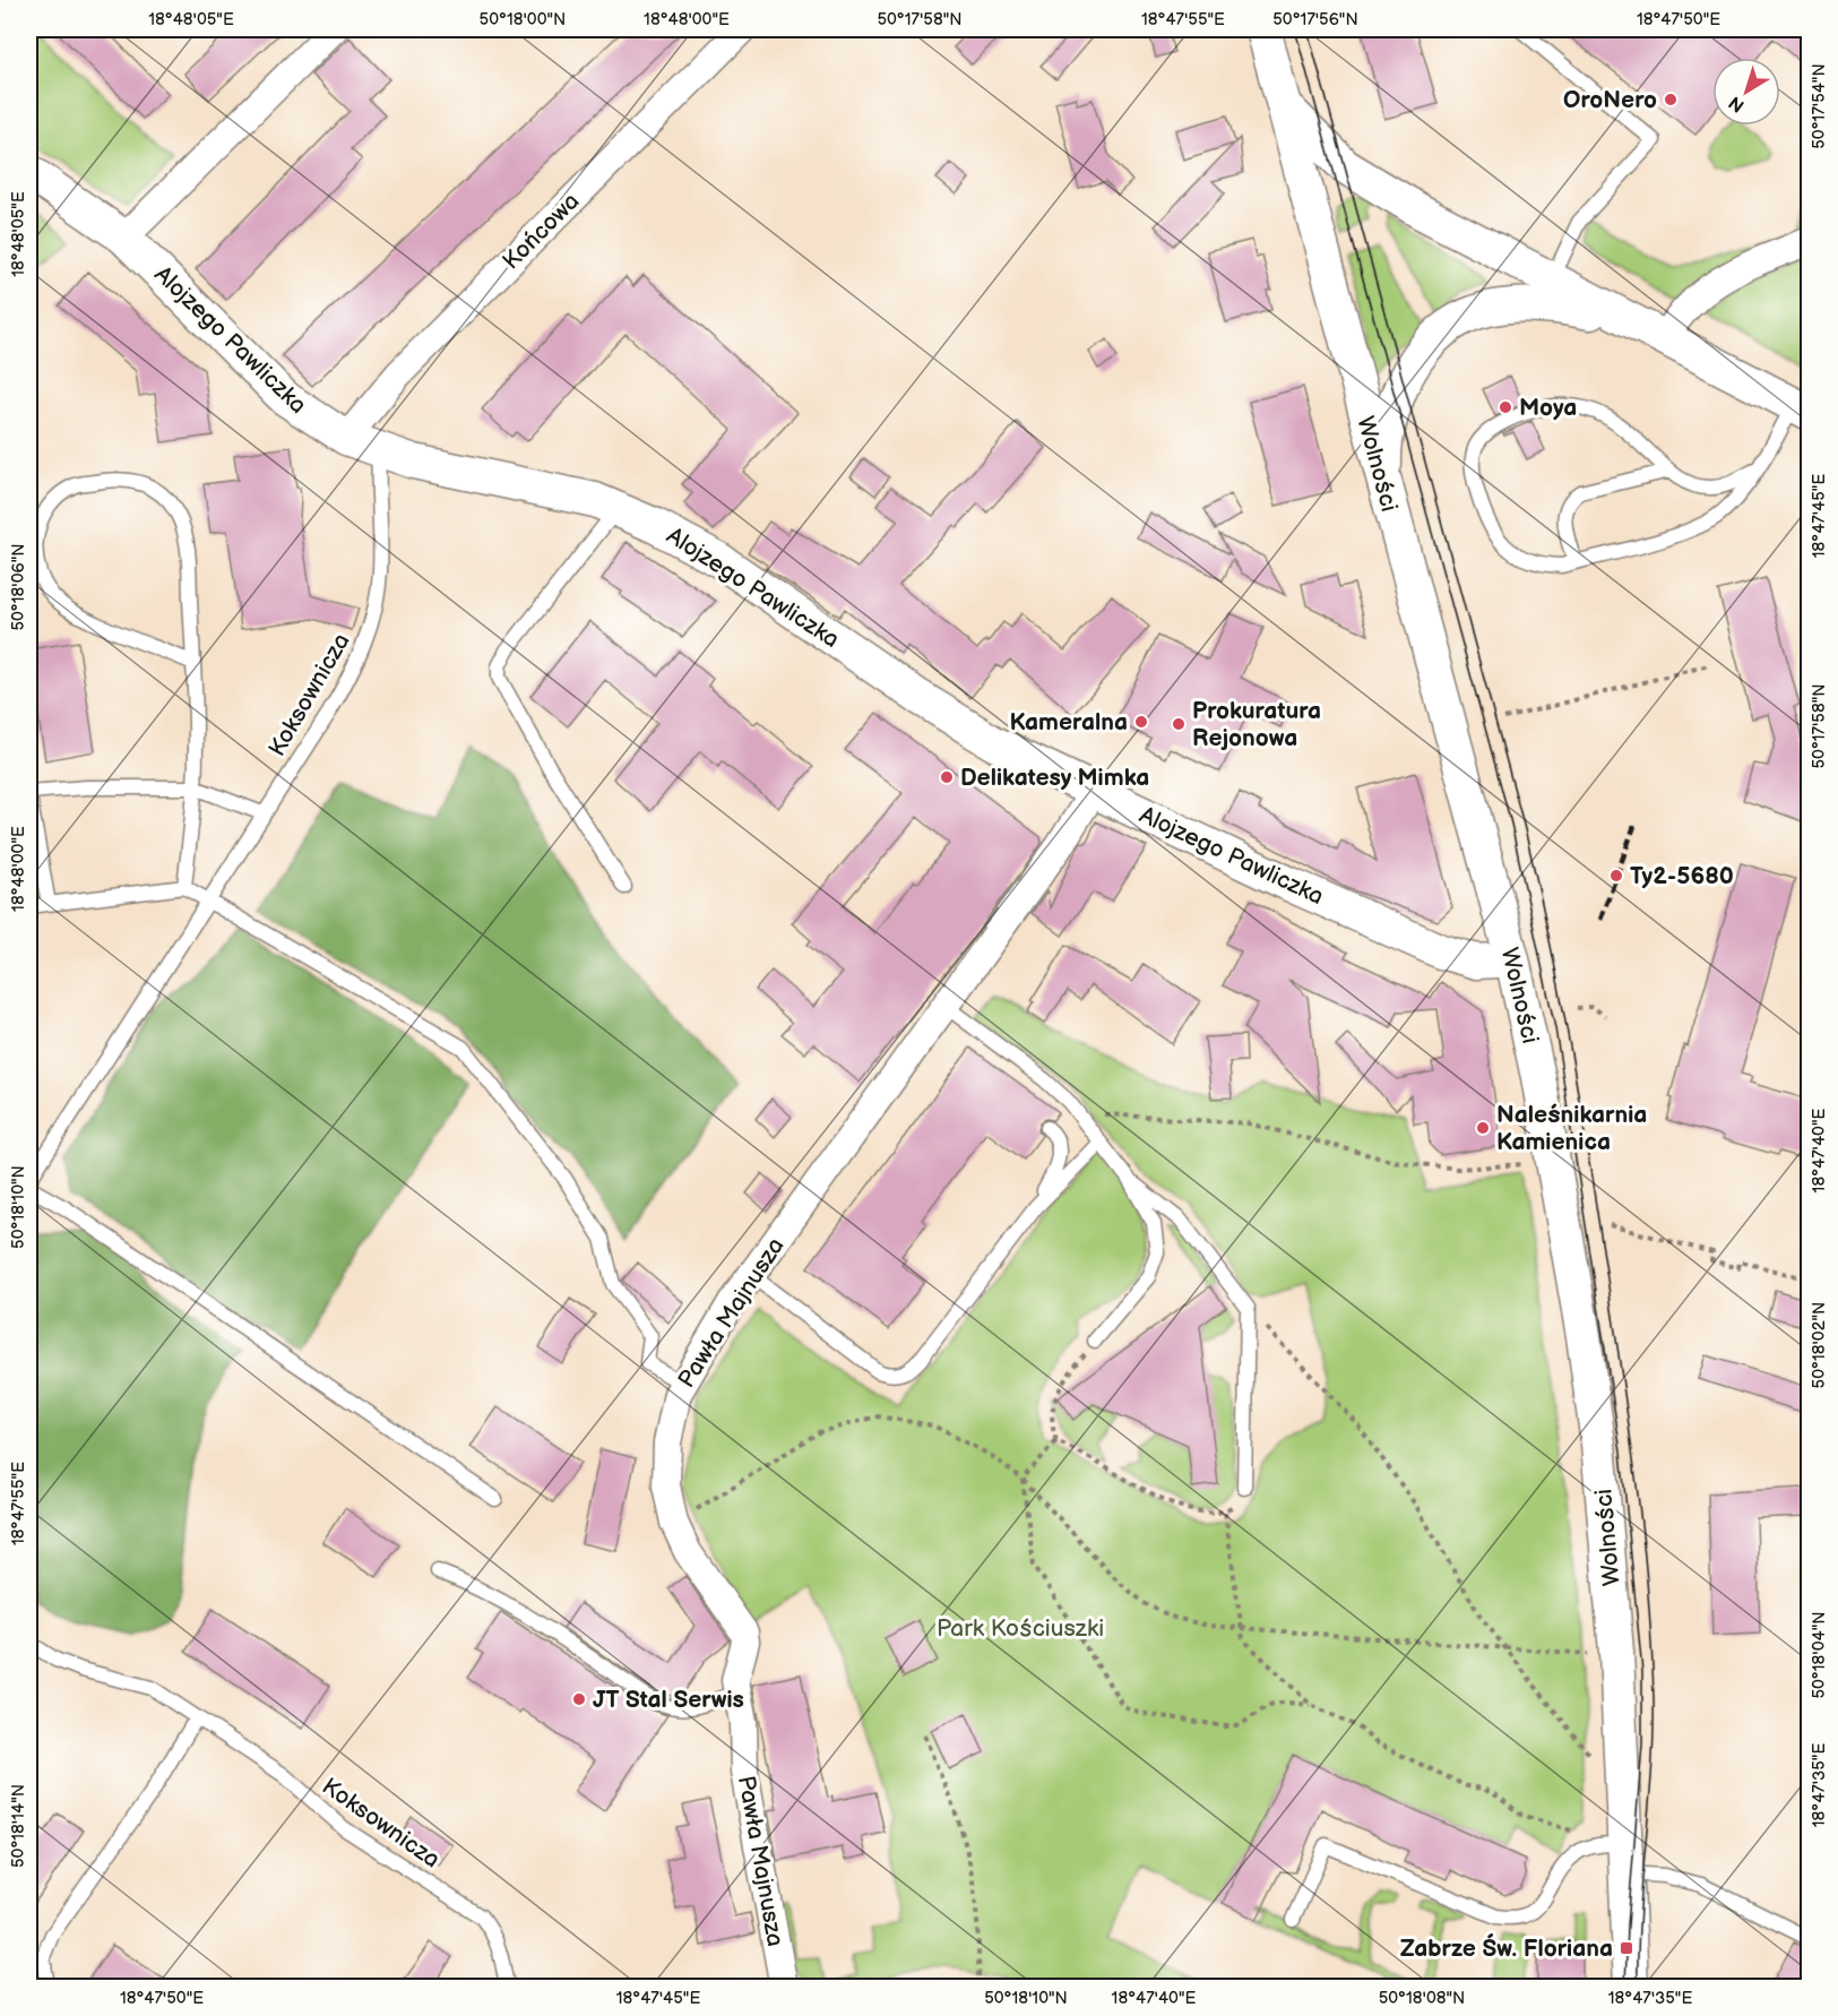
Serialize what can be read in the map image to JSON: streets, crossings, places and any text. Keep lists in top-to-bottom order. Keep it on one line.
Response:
{"streets":{"street":["Końcowa","Alojzego Pawliczka","Wolności","Pawła Majnusza"],"lane":["Koksownicza"]},"crossings":[["Końcowa","Alojzego Pawliczka"],["Alojzego Pawliczka","Wolności"],["Alojzego Pawliczka","Koksownicza"],["Alojzego Pawliczka","Pawła Majnusza"]],"parks":["Park Kościuszki"],"places":{"other":["OroNero","Moya","Kameralna","Prokuratura Rejonowa","Delikatesy Mimka","Ty2-5680","Naleśnikarnia Kamienica","JT Stal Serwis"],"transit":["Zabrze Św. Floriana"]},"north":"bottom left","coordinates":["18°48'05\"E","50°18'00\"N","18°48'00\"E","50°17'58\"N","18°47'55\"E","50°17'56\"N","18°47'50\"E","50°17'54\"N","18°47'45\"E","50°18'06\"N","18°47'40\"E","50°18'10\"N","50°18'02\"N","50°18'04\"N","18°47'35\"E","50°18'14\"N","50°18'08\"N"]}
